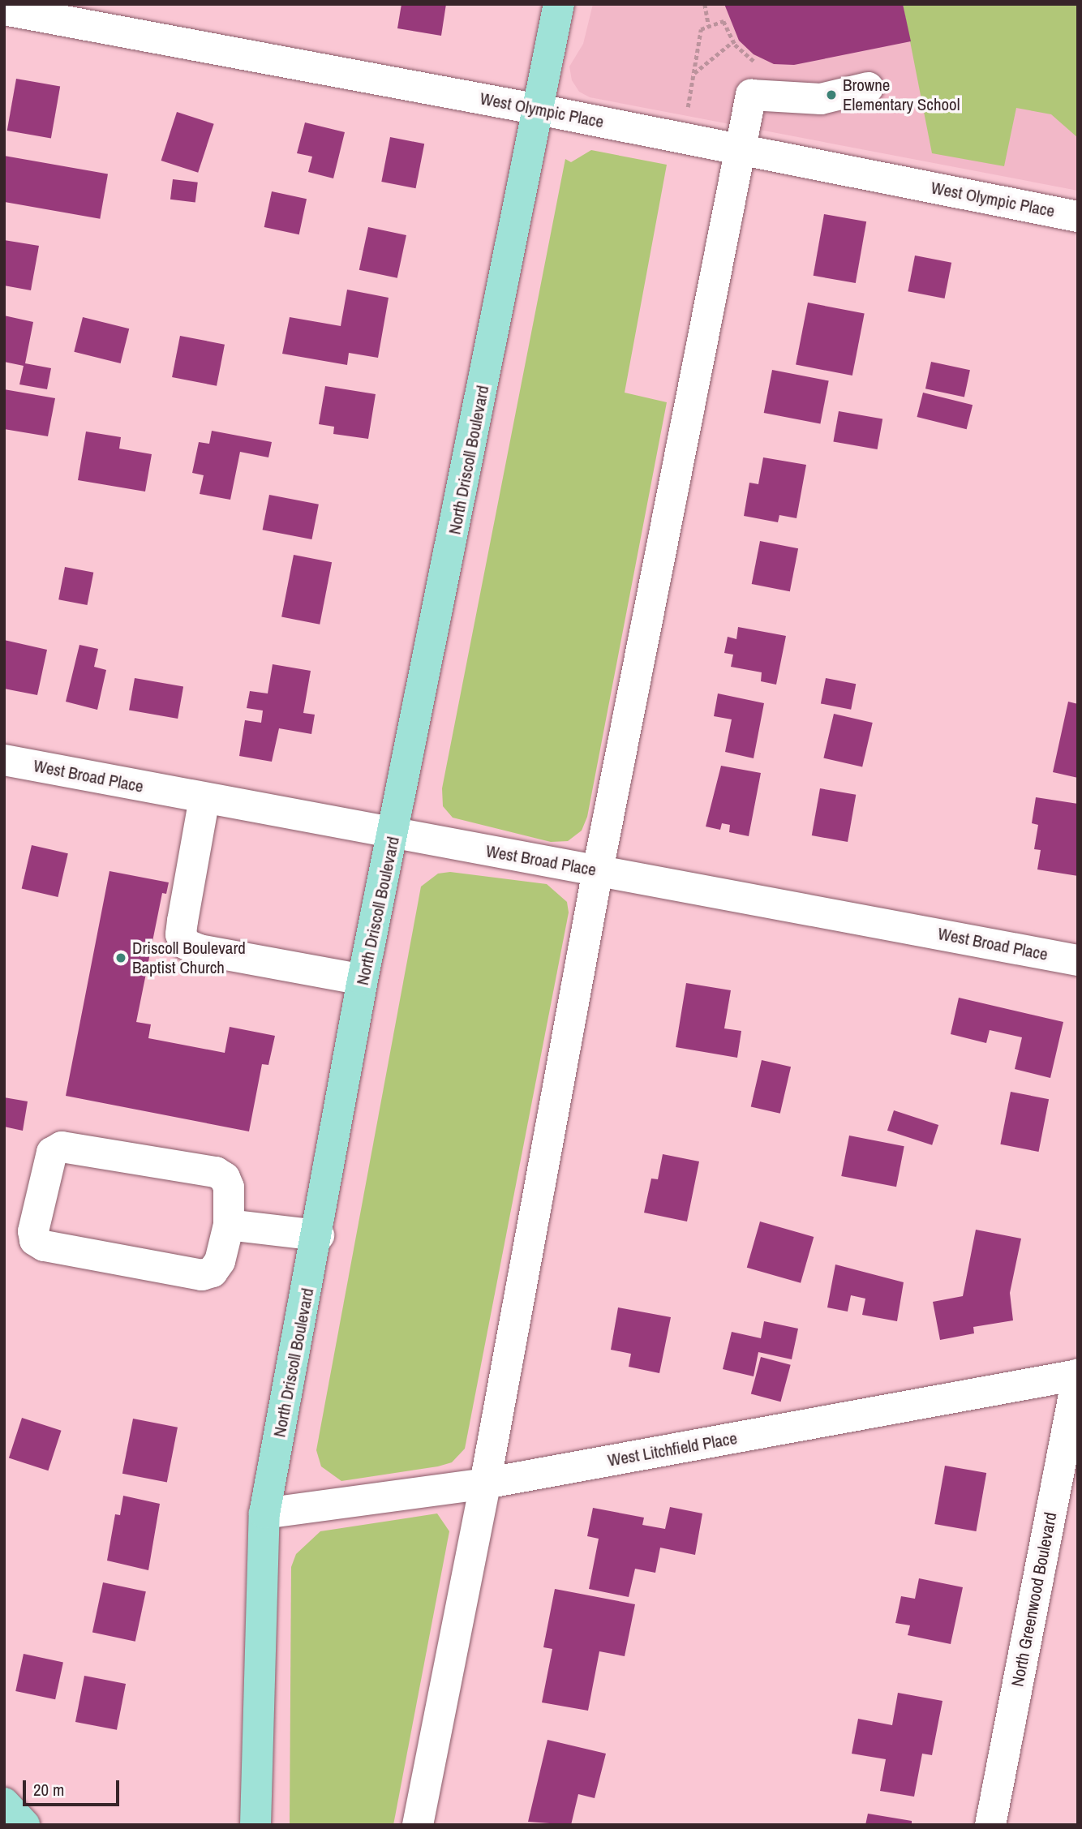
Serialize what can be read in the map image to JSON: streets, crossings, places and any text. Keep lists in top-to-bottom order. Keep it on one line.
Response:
{"streets":{"main road":["North Driscoll Boulevard"],"street":["West Olympic Place","West Broad Place","West Litchfield Place","North Greenwood Boulevard"]},"crossings":[["West Olympic Place","North Driscoll Boulevard"],["North Driscoll Boulevard","West Broad Place"],["North Driscoll Boulevard","West Litchfield Place"],["West Litchfield Place","North Greenwood Boulevard"]],"places":["Browne Elementary School","Driscoll Boulevard Baptist Church"],"scale_bar":"20 m"}
